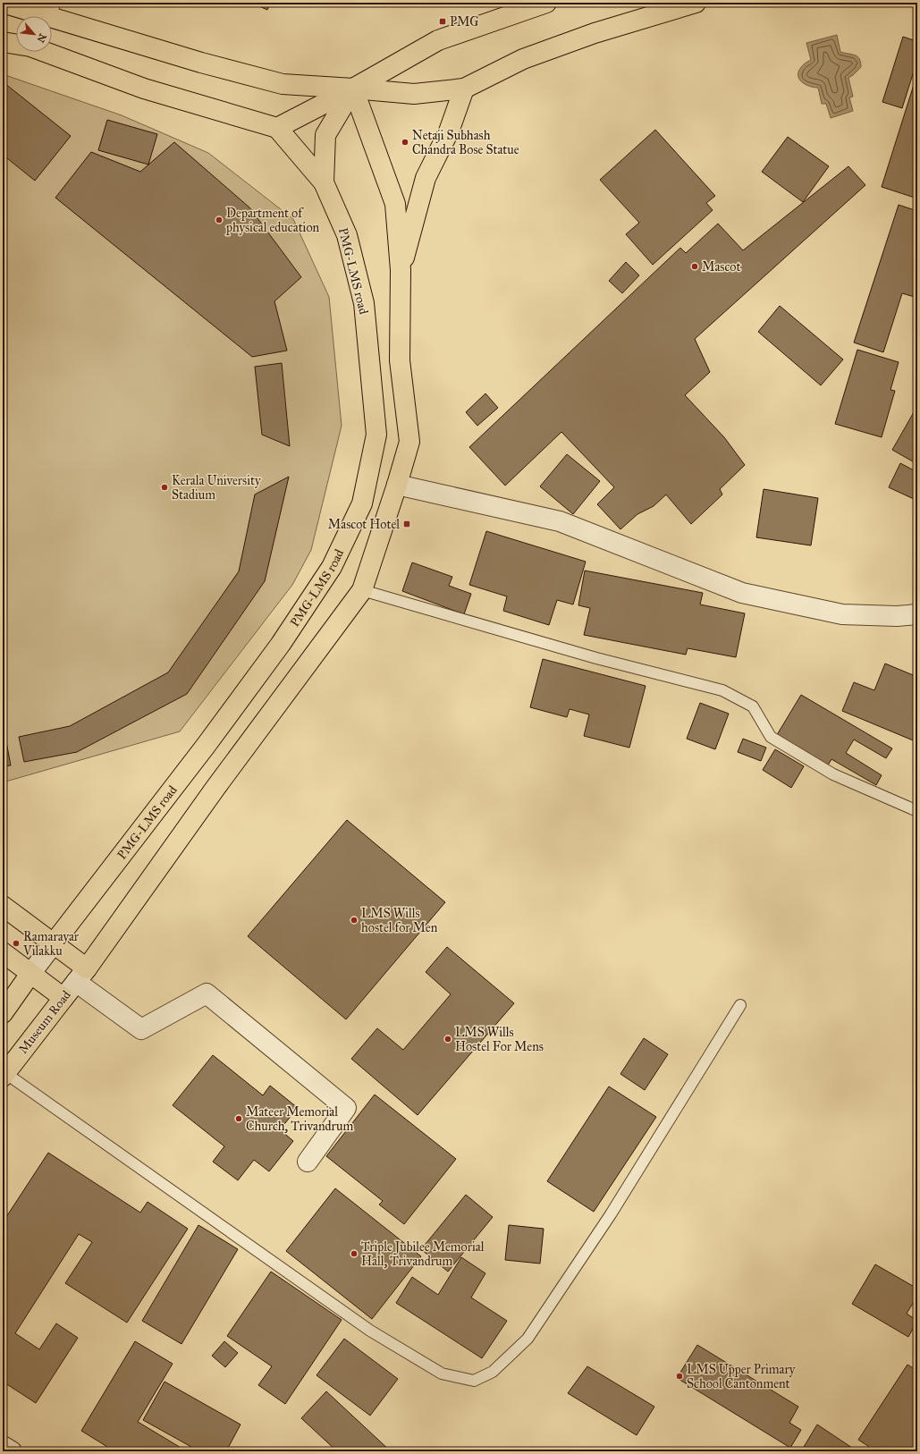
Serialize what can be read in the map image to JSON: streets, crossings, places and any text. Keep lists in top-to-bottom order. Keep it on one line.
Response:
{"streets":{"main road":["PMG-LMS road","Museum Road"]},"places":{"transit":["PMG","Mascot Hotel"],"other":["Netaji Subhash Chandra Bose Statue","Department of physical education","Mascot","Kerala University Stadium","LMS Wills hostel for Men","Ramarayar Vilakku","LMS Wills Hostel For Mens","Mateer Memorial Church, Trivandrum","Triple Jubilee Memorial Hall, Trivandrum","LMS Upper Primary School Cantonment"]},"north":"bottom right"}
